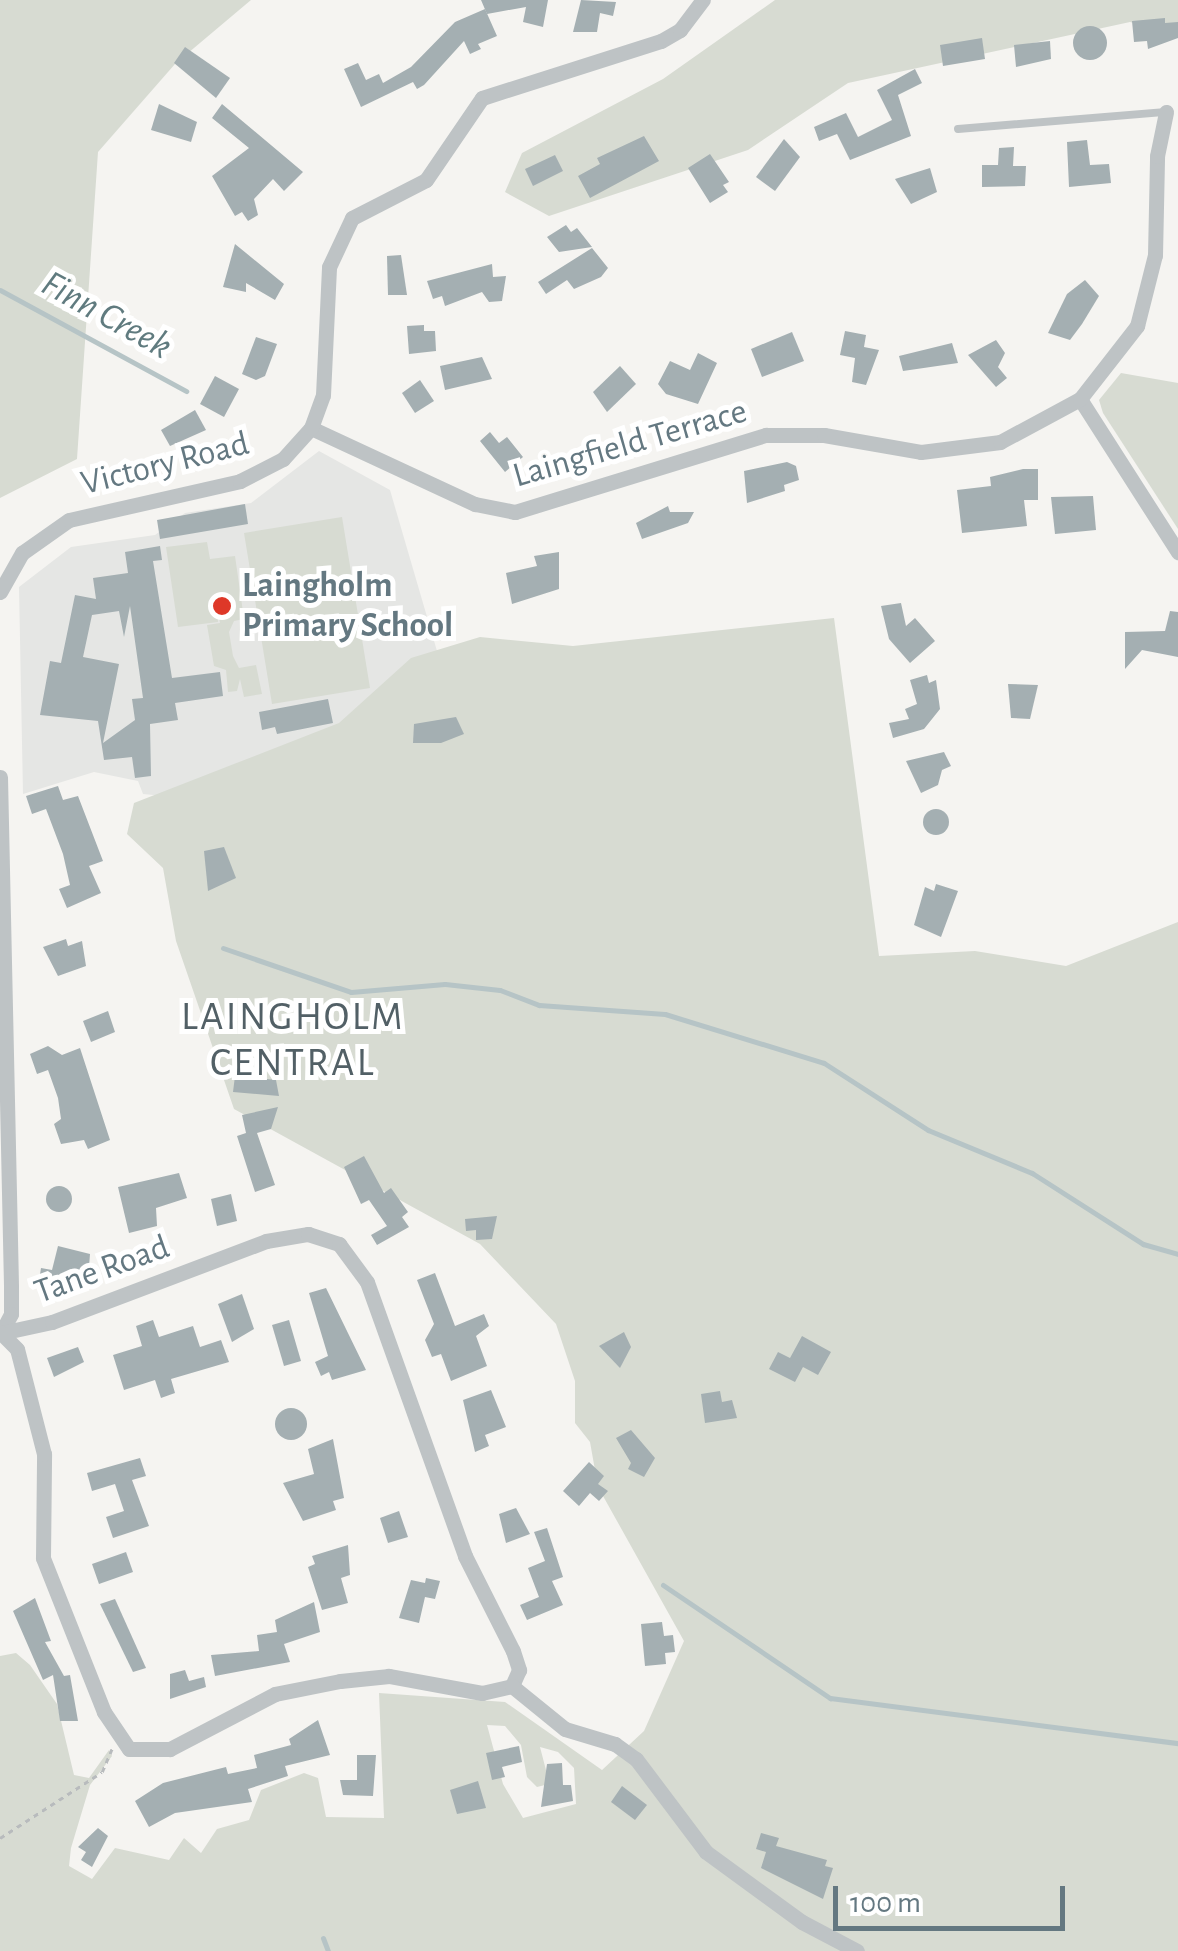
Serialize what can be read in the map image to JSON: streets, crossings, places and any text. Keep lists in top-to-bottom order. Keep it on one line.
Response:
{"streets":{"street":["Laingfield Terrace","Victory Road","Tane Road"]},"crossings":[["Laingfield Terrace","Victory Road"]],"districts":["LAINGHOLM CENTRAL"],"water":["Finn Creek"],"places":["Laingholm Primary School"],"scale_bar":"100 m"}
